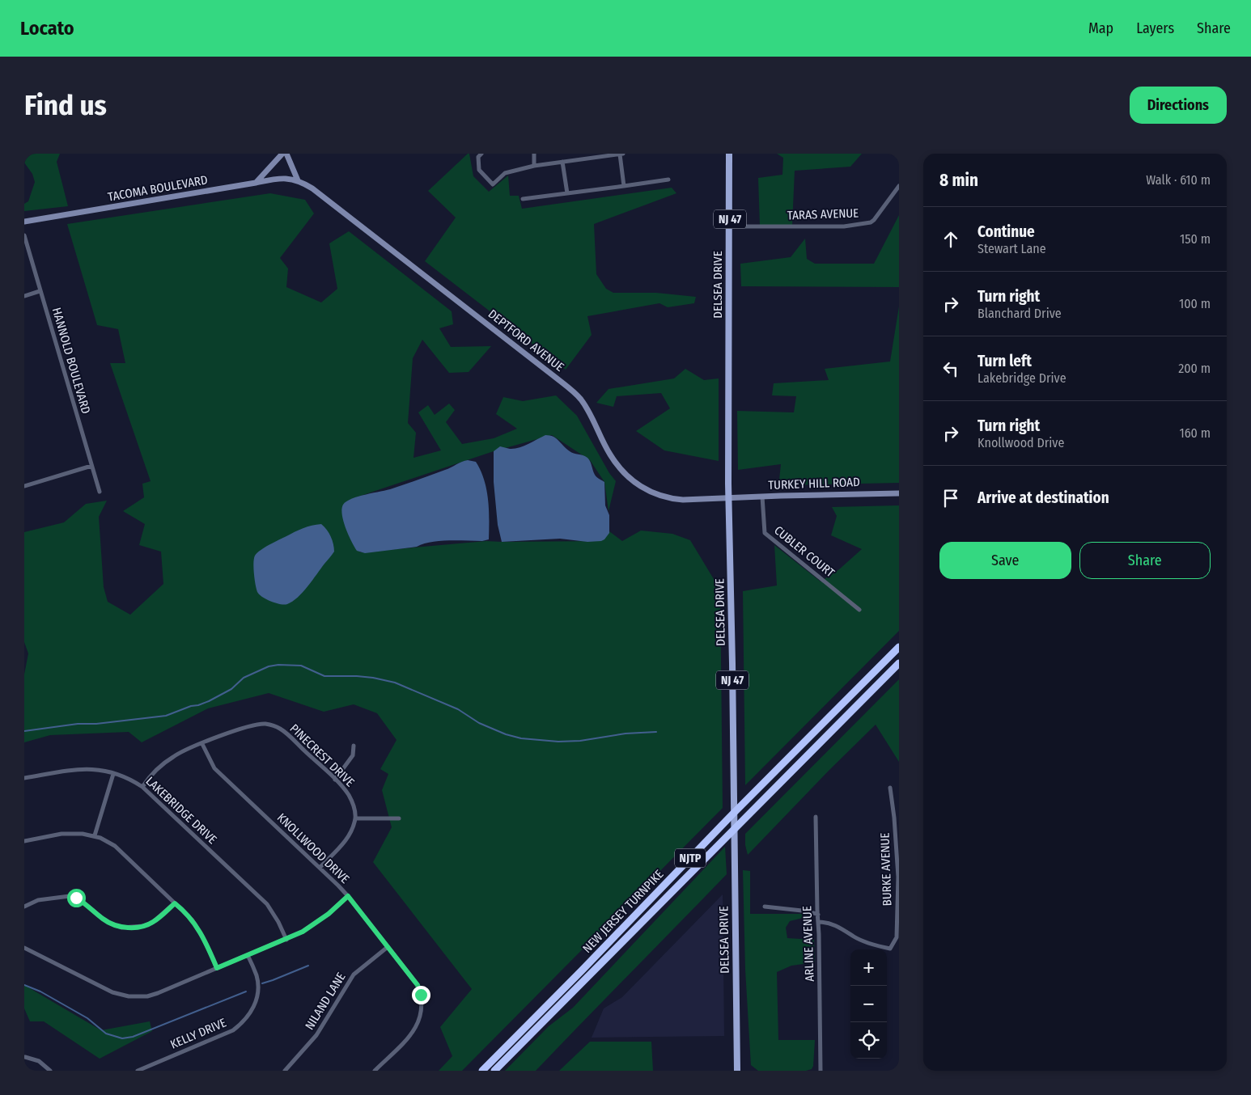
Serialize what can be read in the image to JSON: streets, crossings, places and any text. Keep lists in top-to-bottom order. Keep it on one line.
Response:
{"streets":{"highway":["NJTP","NEW JERSEY TURNPIKE"],"main road":["NJ 47","DELSEA DRIVE"],"street":["TACOMA BOULEVARD","TARAS AVENUE","DEPTFORD AVENUE","HANNOLD BOULEVARD","TURKEY HILL ROAD","CUBLER COURT","PINECREST DRIVE","LAKEBRIDGE DRIVE","KNOLLWOOD DRIVE","BURKE AVENUE","ARLINE AVENUE","NILAND LANE","KELLY DRIVE"]},"crossings":[["TACOMA BOULEVARD","DEPTFORD AVENUE"],["TARAS AVENUE","DELSEA DRIVE"],["DELSEA DRIVE","DEPTFORD AVENUE"],["DELSEA DRIVE","TURKEY HILL ROAD"],["DEPTFORD AVENUE","TURKEY HILL ROAD"],["TURKEY HILL ROAD","CUBLER COURT"],["PINECREST DRIVE","LAKEBRIDGE DRIVE"],["PINECREST DRIVE","KNOLLWOOD DRIVE"],["KNOLLWOOD DRIVE","NILAND LANE"],["BURKE AVENUE","ARLINE AVENUE"]],"page":{"header":"Locato","nav":["Map","Layers","Share"],"buttons":["Directions",["Save","Share"]],"title":"Find us","heading":["8 min","Walk · 610 m"],"list":[["Continue","Stewart Lane","150 m"],["Turn right","Blanchard Drive","100 m"],["Turn left","Lakebridge Drive","200 m"],["Turn right","Knollwood Drive","160 m"],"Arrive at destination"],"map_buttons":["+","−"]}}
